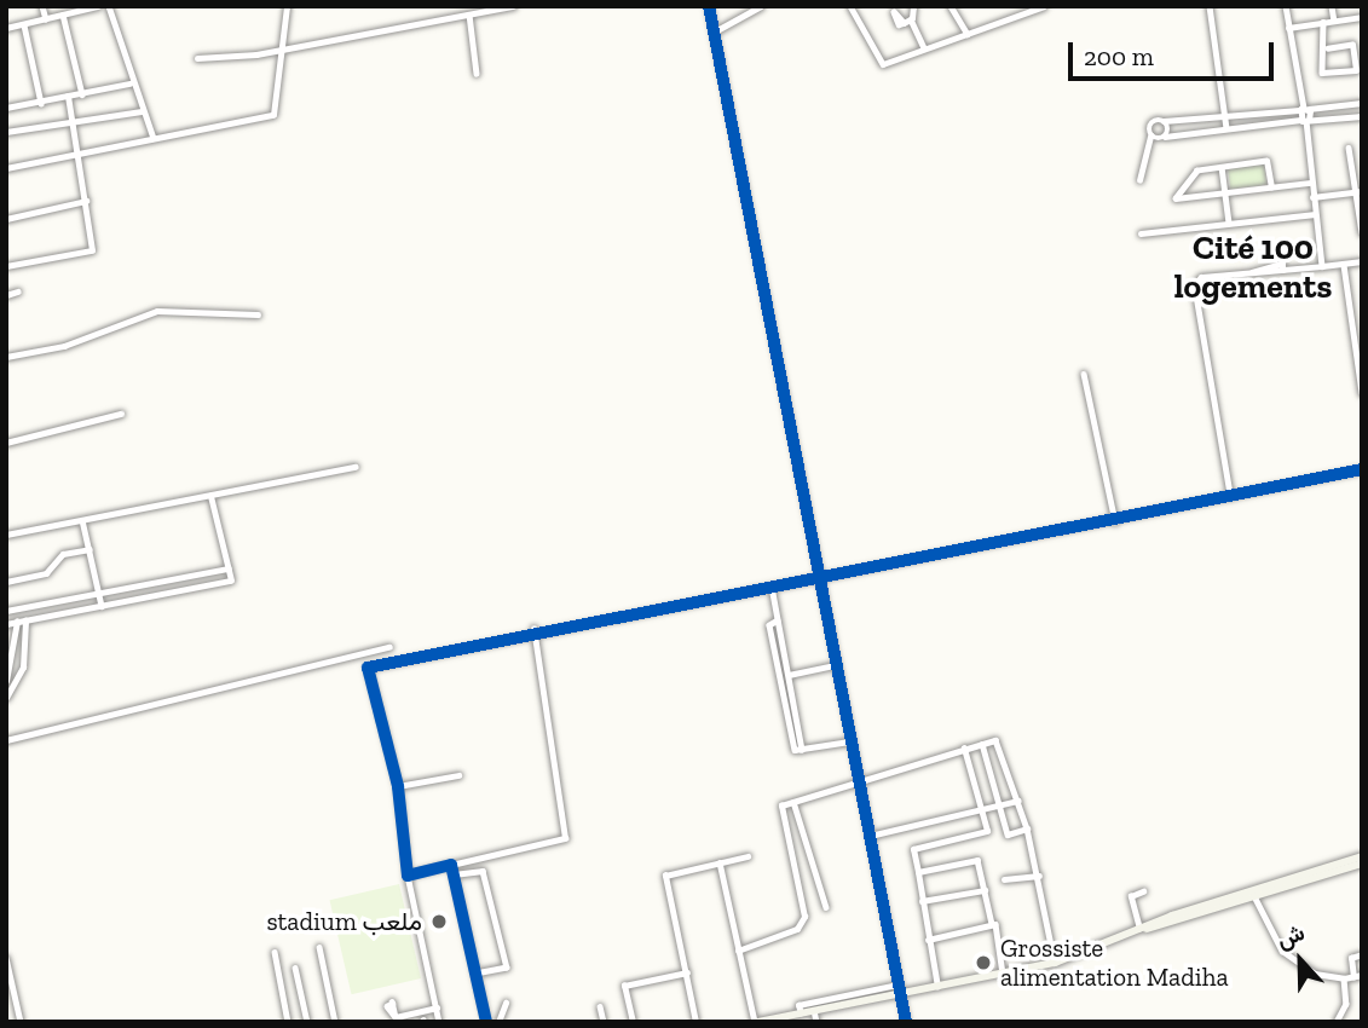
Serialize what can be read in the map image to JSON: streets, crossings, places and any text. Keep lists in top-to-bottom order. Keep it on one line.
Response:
{"districts":["Cité 100 logements"],"places":["stadium ملعب","Grossiste alimentation Madiha"],"scale_bar":"200 m","north":"top"}
